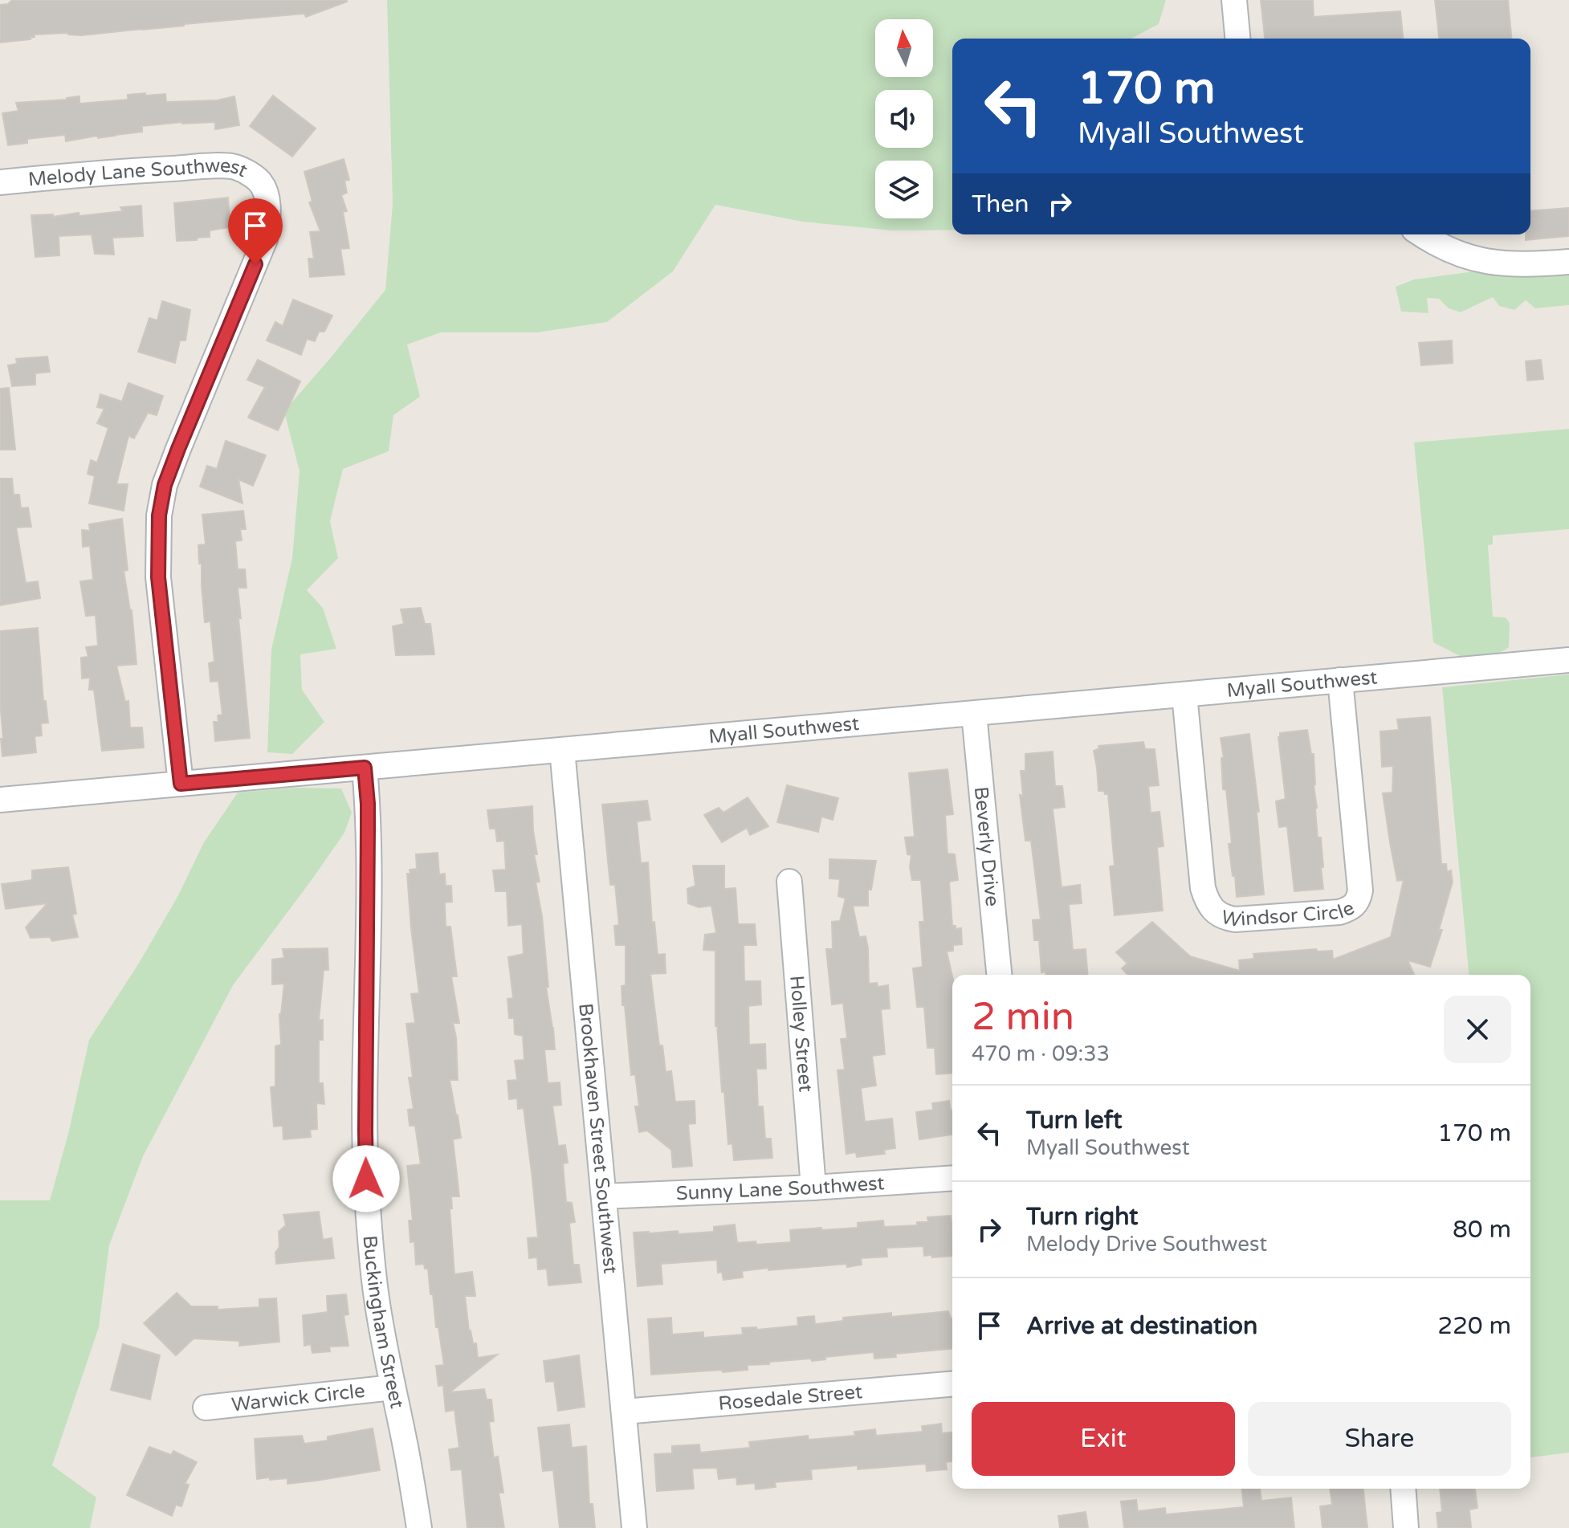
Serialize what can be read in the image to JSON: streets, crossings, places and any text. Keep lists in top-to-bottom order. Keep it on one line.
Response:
{"streets":{"street":["Melody Lane Southwest","Myall Southwest","Beverly Drive","Windsor Circle","Holley Street","Brookhaven Street Southwest","Sunny Lane Southwest","Buckingham Street","Rosedale Street","Warwick Circle"]},"crossings":[["Melody Lane Southwest","Myall Southwest"],["Myall Southwest","Beverly Drive"],["Myall Southwest","Windsor Circle"],["Myall Southwest","Brookhaven Street Southwest"],["Myall Southwest","Buckingham Street"],["Holley Street","Sunny Lane Southwest"],["Brookhaven Street Southwest","Sunny Lane Southwest"],["Brookhaven Street Southwest","Rosedale Street"],["Buckingham Street","Warwick Circle"]],"north":"top","page":{"turn":["170 m","Myall Southwest"],"then":"Then","heading":["2 min","470 m · 09:33"],"list":[{"name":"Turn left","note":"Myall Southwest","value":"170 m"},{"name":"Turn right","note":"Melody Drive Southwest","value":"80 m"},{"name":"Arrive at destination","value":"220 m"}],"buttons":["Exit","Share"]}}
